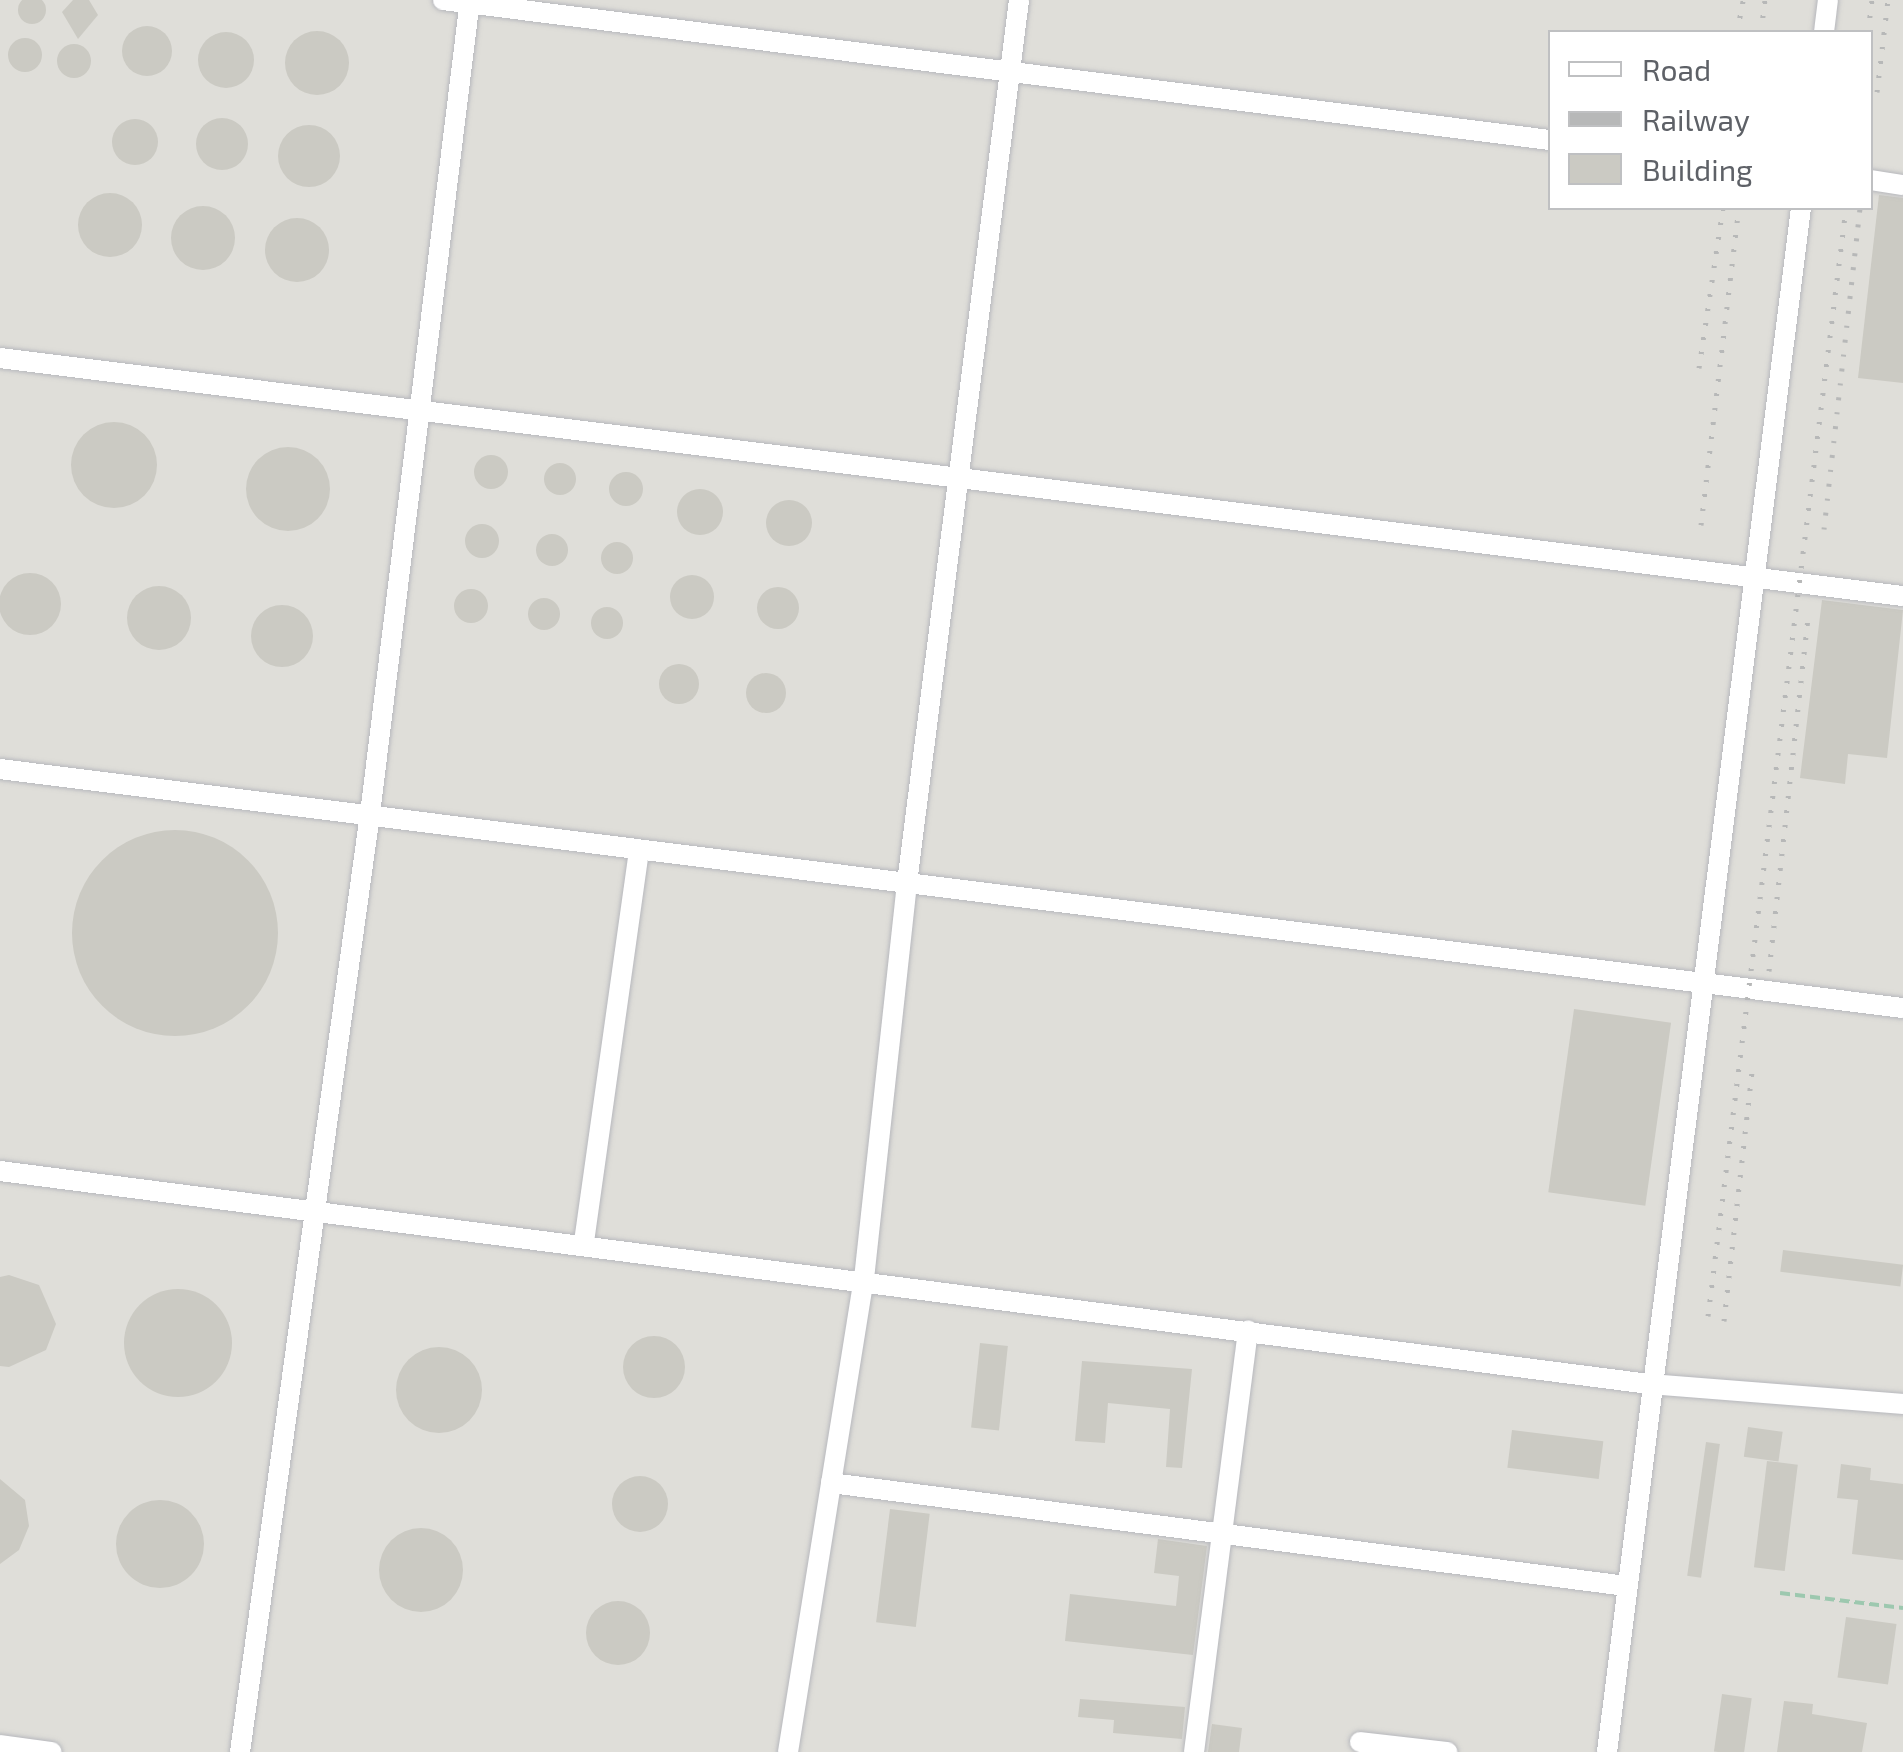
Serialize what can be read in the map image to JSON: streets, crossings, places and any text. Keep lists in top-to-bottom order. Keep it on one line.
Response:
{"legend":["Road","Railway","Building"]}
